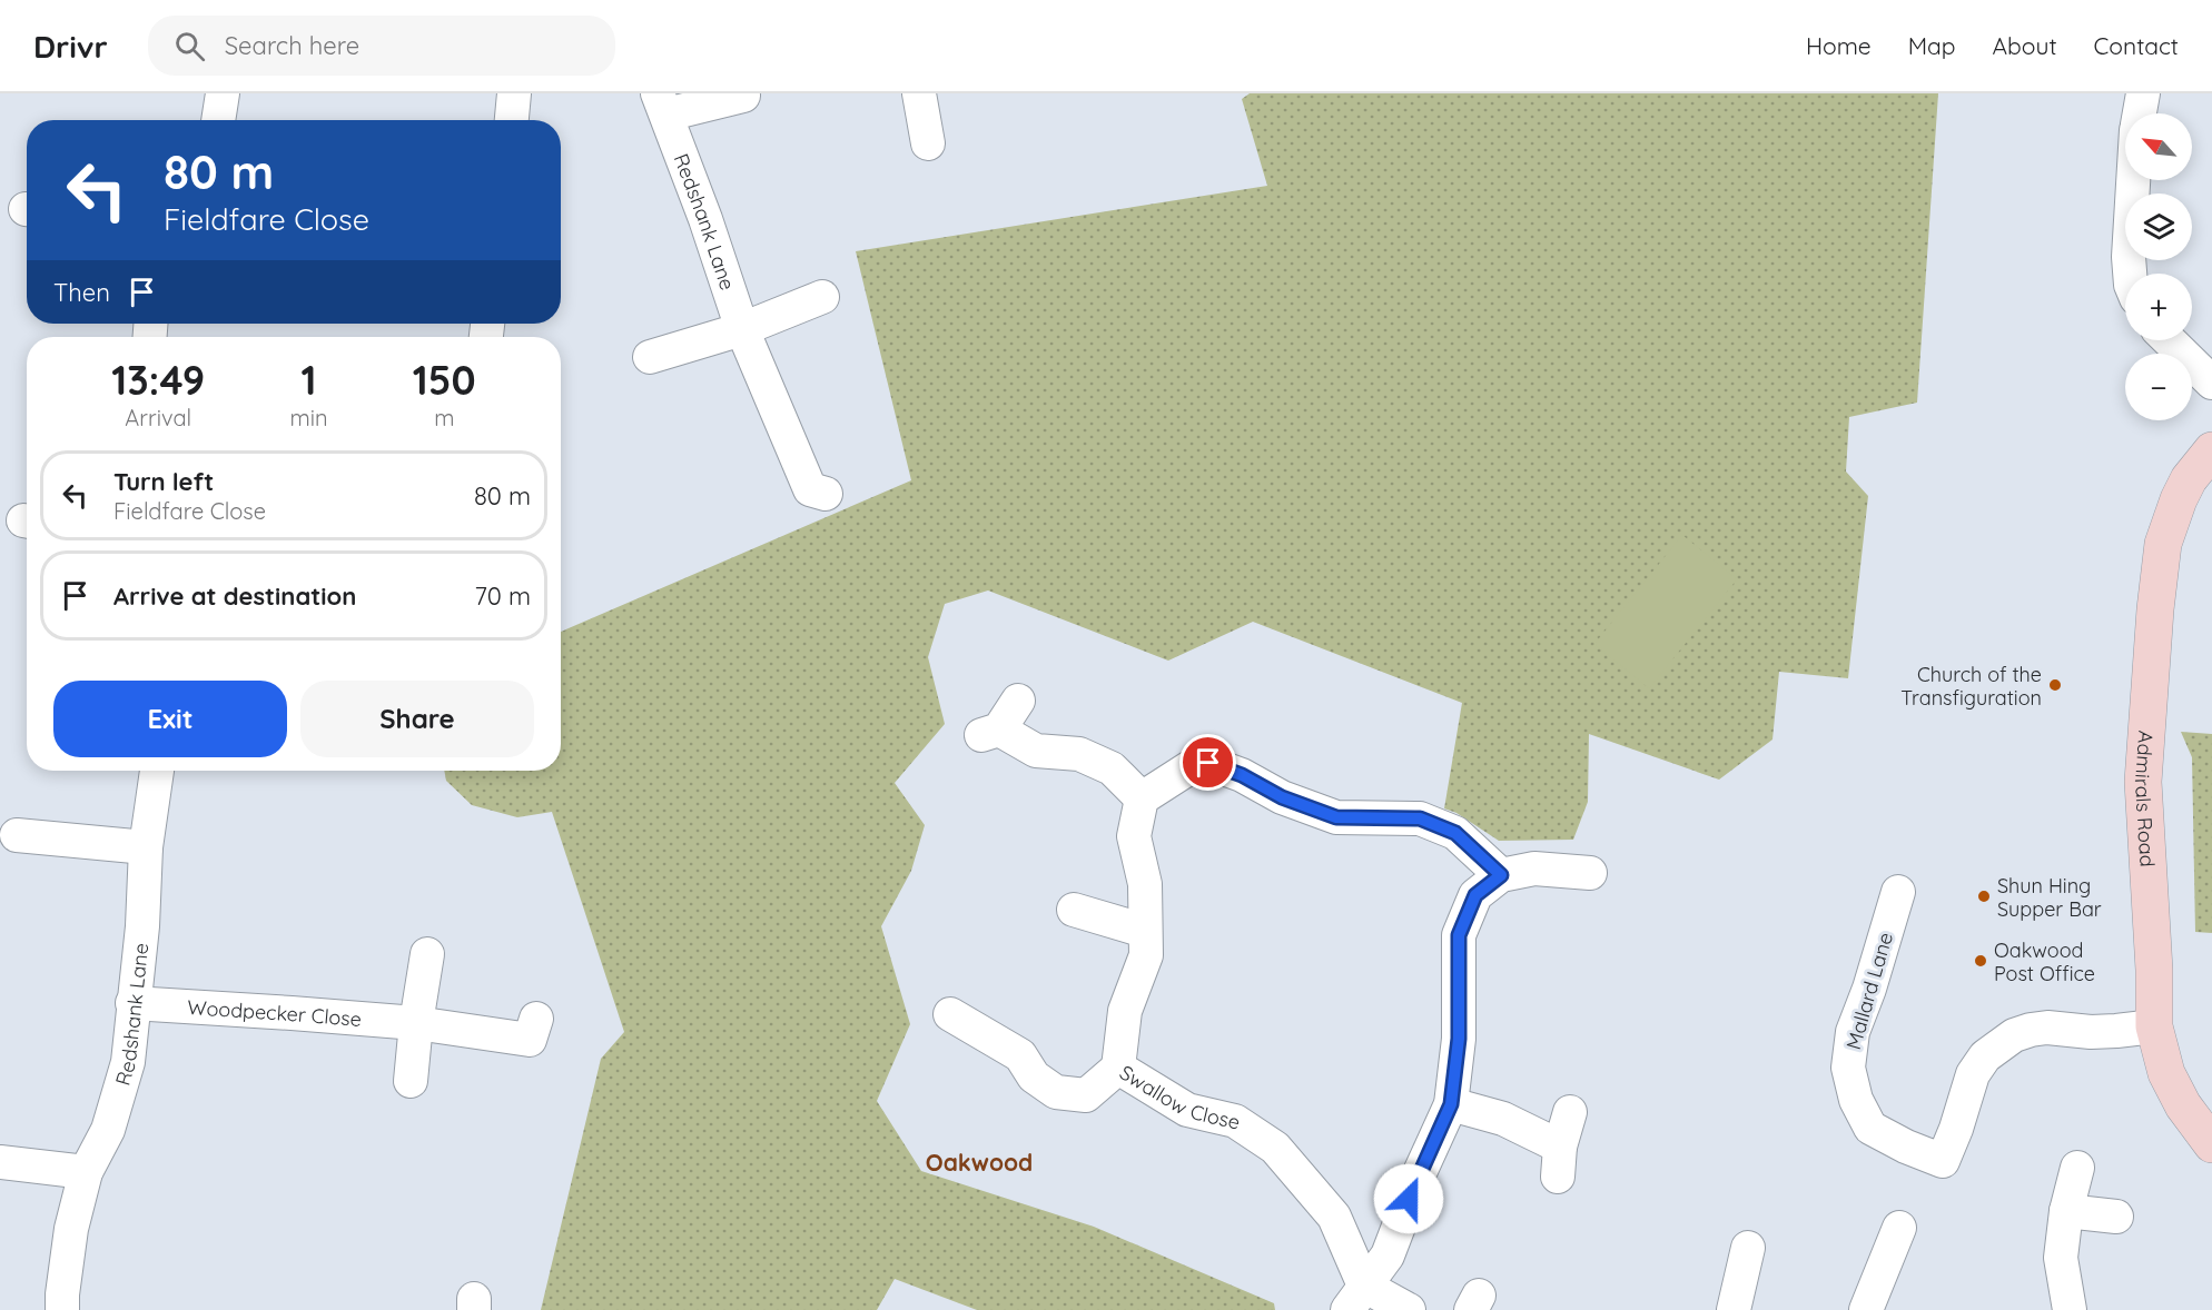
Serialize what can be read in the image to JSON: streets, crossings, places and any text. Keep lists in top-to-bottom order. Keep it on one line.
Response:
{"streets":{"street":["Redshank Lane","Admirals Road","Mallard Lane","Woodpecker Close","Swallow Close"]},"crossings":[["Redshank Lane","Woodpecker Close"],["Admirals Road","Mallard Lane"]],"districts":["Oakwood"],"places":["Church of the Transfiguration","Shun Hing Supper Bar","Oakwood Post Office"],"north":"top left","page":{"header":"Drivr","search":"Search here","nav":["Home","Map","About","Contact"],"map_buttons":["+","−"],"turn":["80 m","Fieldfare Close"],"then":"Then","eta":["13:49","Arrival","1","min","150","m"],"list":[{"name":"Turn left","note":"Fieldfare Close","value":"80 m"},{"name":"Arrive at destination","value":"70 m"}],"buttons":["Exit","Share"]}}
